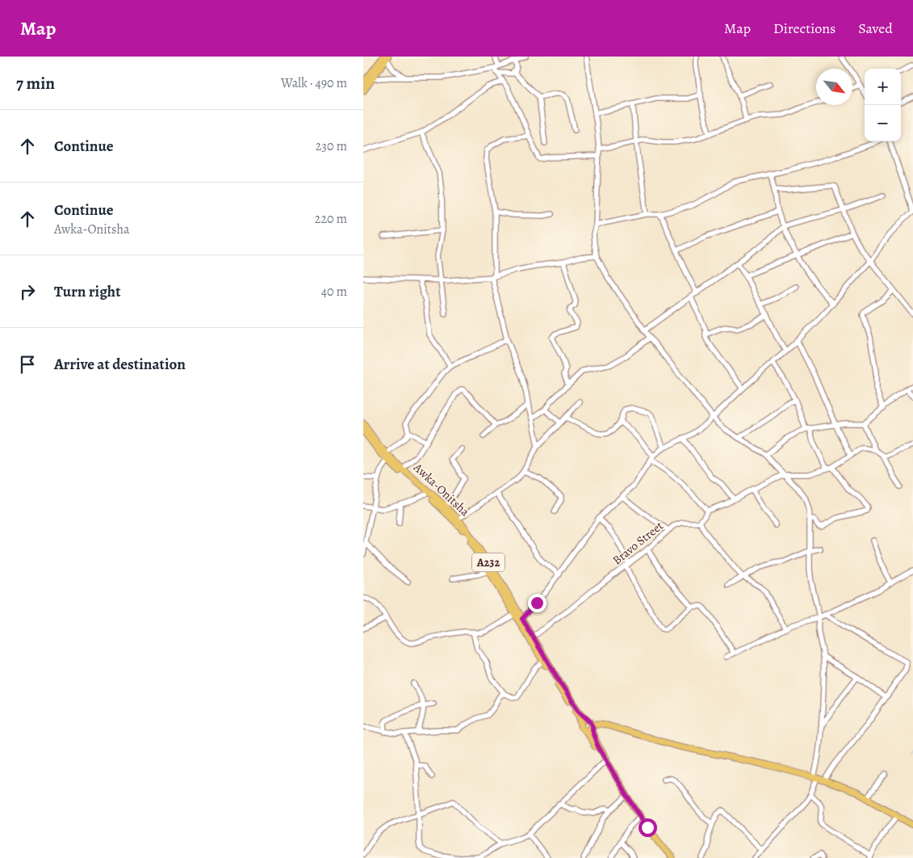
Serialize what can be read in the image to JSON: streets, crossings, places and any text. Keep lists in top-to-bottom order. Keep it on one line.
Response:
{"streets":{"main road":["Awka-Onitsha","A232"],"street":["Bravo Street"]},"crossings":[["Awka-Onitsha","Bravo Street"],["Awka-Onitsha","A232"]],"north":"bottom right","page":{"header":"Map","nav":["Map","Directions","Saved"],"heading":["7 min","Walk · 490 m"],"map_buttons":["+","−"],"list":[["Continue","230 m"],["Continue","Awka-Onitsha","220 m"],["Turn right","40 m"],"Arrive at destination"]}}
